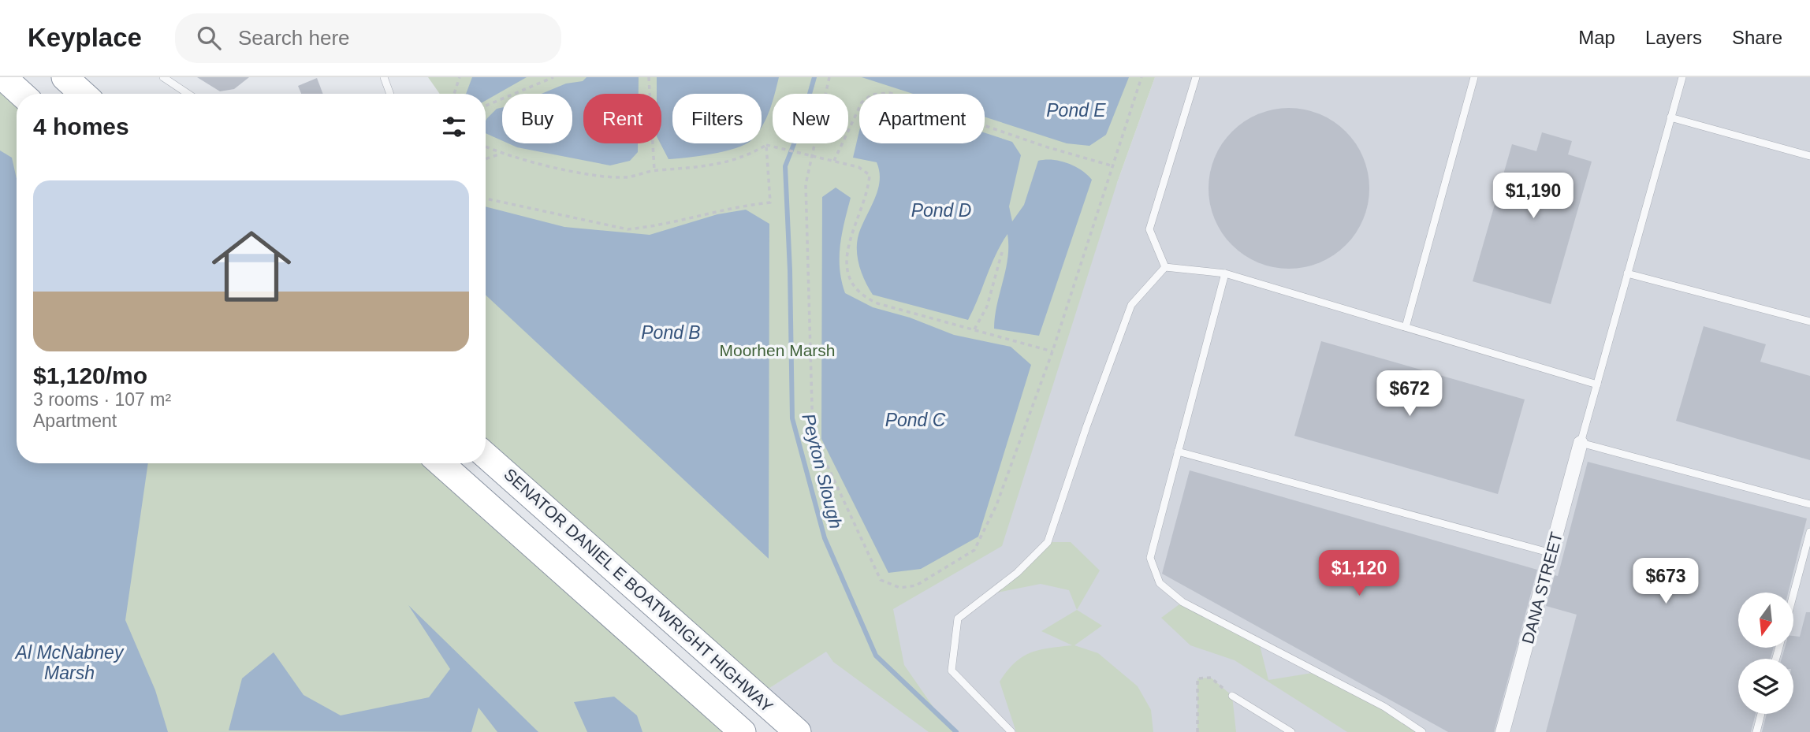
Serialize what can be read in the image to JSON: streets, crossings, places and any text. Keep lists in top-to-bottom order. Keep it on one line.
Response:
{"streets":{"highway":["SENATOR DANIEL E BOATWRIGHT HIGHWAY"],"street":["DANA STREET"]},"water":["Pond E","Pond D","Pond B","Pond C","Peyton Slough","Al McNabney Marsh"],"parks":["Moorhen Marsh"],"north":"bottom","page":{"header":"Keyplace","search":"Search here","nav":["Map","Layers","Share"],"chip":["Buy","Rent","Filters","New","Apartment"],"heading":"4 homes","list":[{"name":"$1,120/mo","note":"3 rooms · 107 m² · Apartment"}],"price":["$1,190","$672","$1,120","$673"]}}
